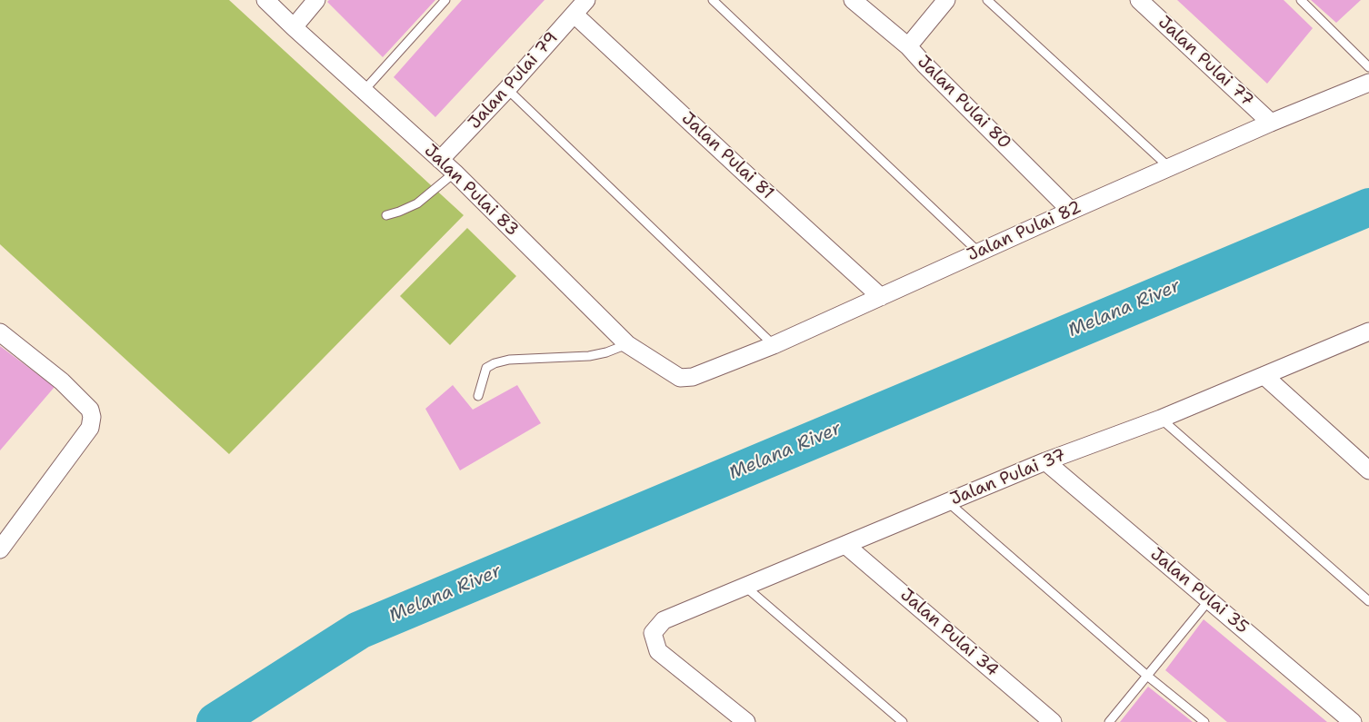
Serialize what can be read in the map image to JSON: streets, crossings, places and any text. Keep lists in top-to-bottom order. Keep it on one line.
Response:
{"streets":{"street":["Jalan Pulai 77","Jalan Pulai 79","Jalan Pulai 80","Jalan Pulai 81","Jalan Pulai 83","Jalan Pulai 82","Jalan Pulai 37","Jalan Pulai 35","Jalan Pulai 34"]},"crossings":[["Jalan Pulai 77","Jalan Pulai 82"],["Jalan Pulai 79","Jalan Pulai 81"],["Jalan Pulai 79","Jalan Pulai 83"],["Jalan Pulai 80","Jalan Pulai 82"],["Jalan Pulai 81","Jalan Pulai 82"],["Jalan Pulai 83","Jalan Pulai 82"],["Jalan Pulai 37","Jalan Pulai 35"],["Jalan Pulai 37","Jalan Pulai 34"]],"water":["Melana River"]}
